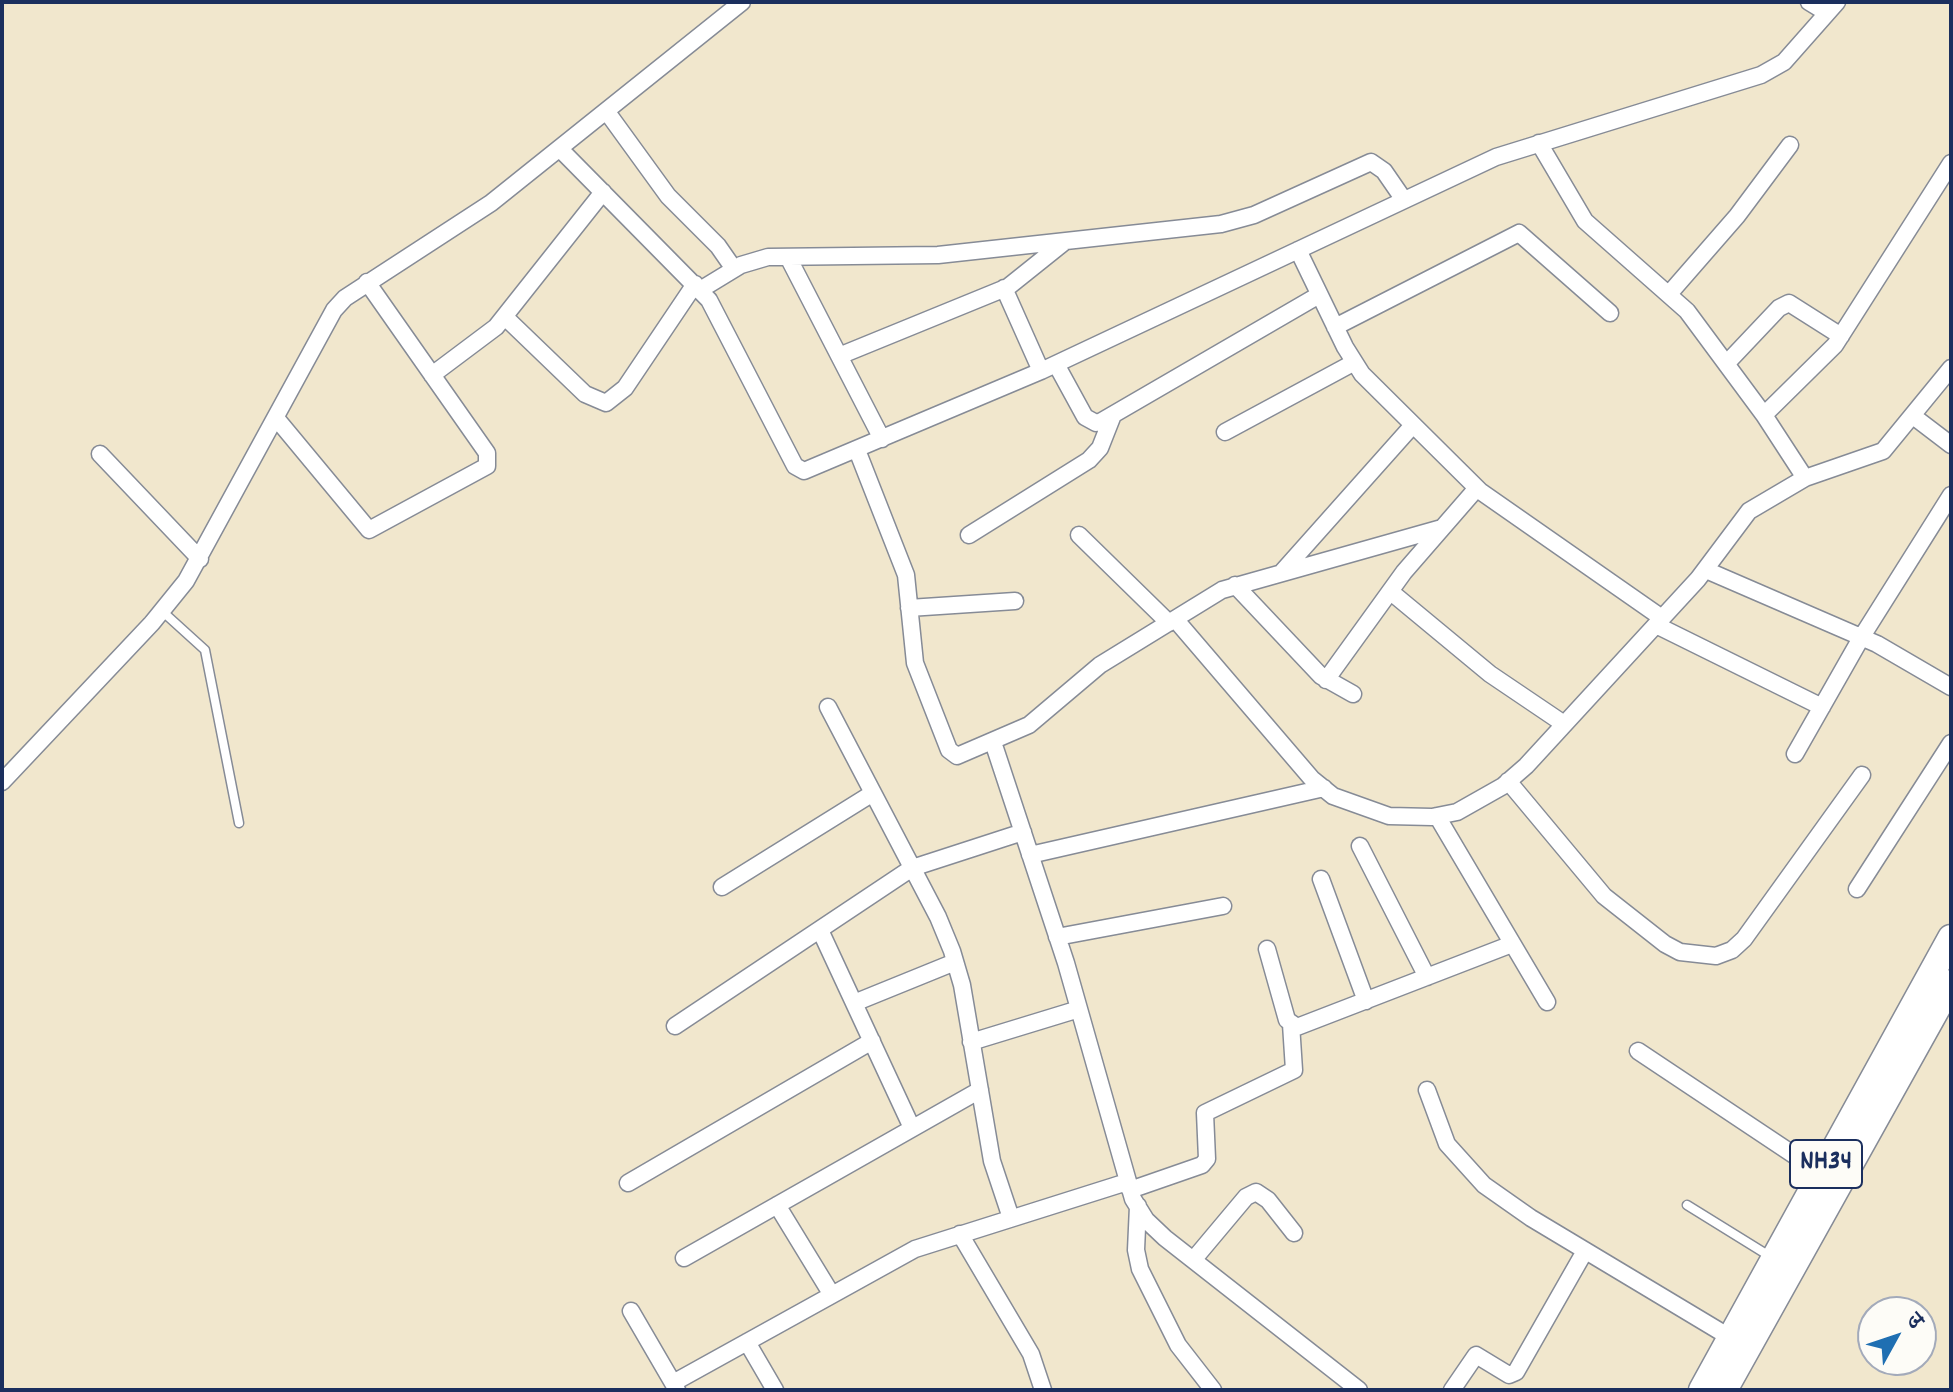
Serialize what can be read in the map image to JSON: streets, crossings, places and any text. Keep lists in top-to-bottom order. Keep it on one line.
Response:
{"streets":{"highway":["NH34"]},"north":"top right"}
